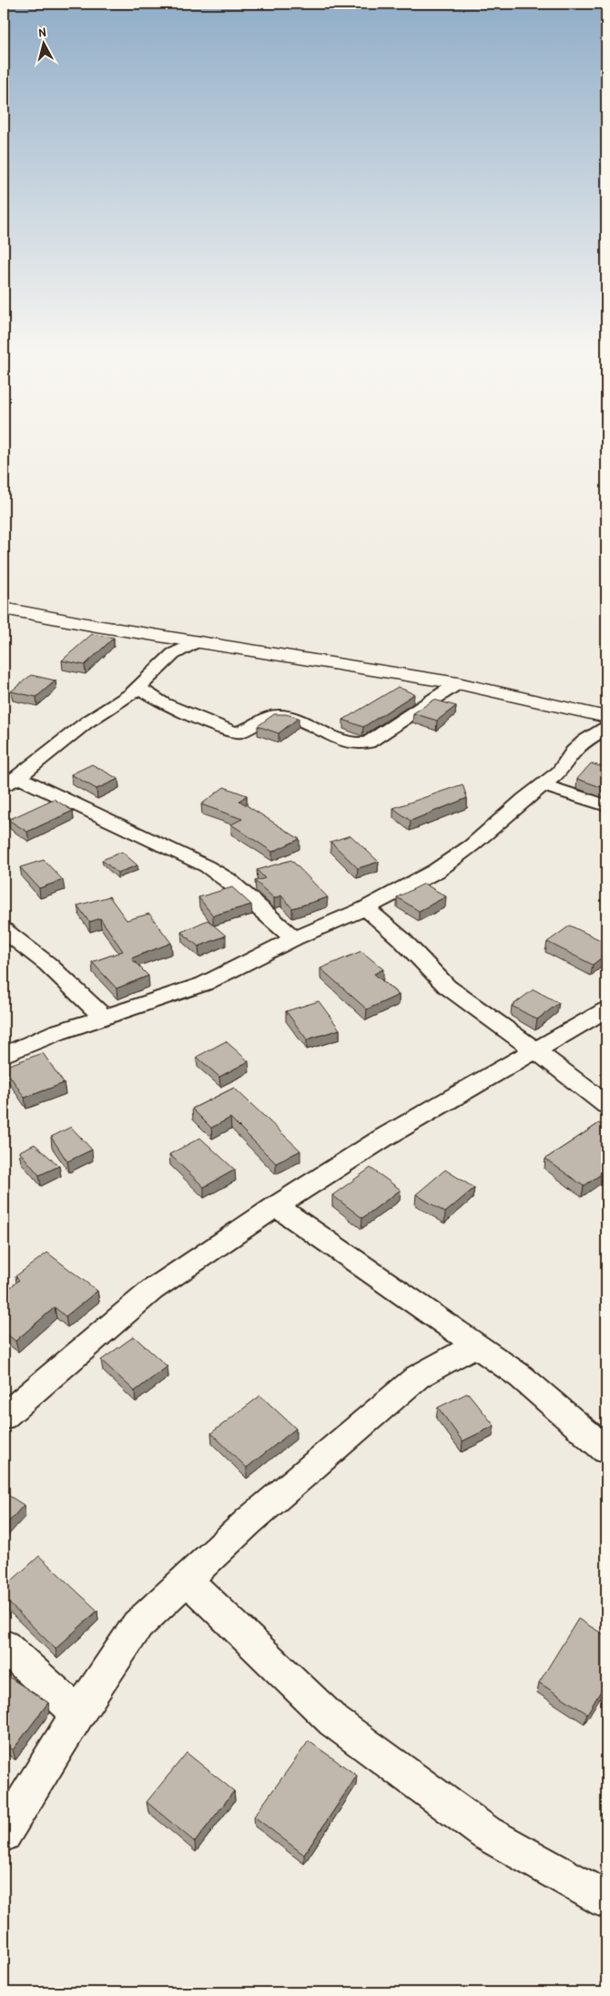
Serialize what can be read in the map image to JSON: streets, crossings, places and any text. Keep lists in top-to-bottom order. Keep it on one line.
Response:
{"north":"top"}
